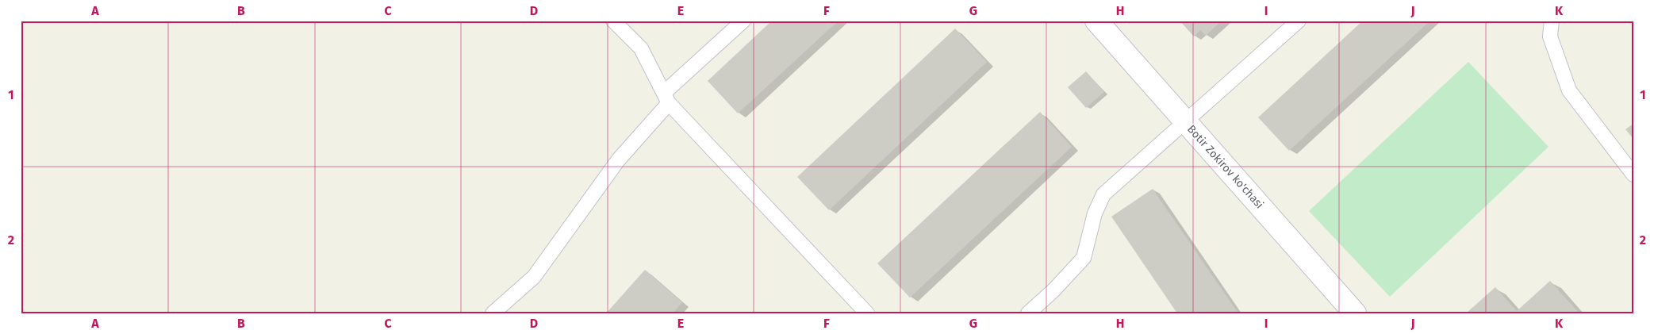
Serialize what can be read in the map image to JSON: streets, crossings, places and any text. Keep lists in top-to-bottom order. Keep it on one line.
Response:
{"streets":{"street":["Botir Zokirov ko'chasi"]},"grid":{"columns":["A","B","C","D","E","F","G","H","I","J","K"],"rows":["1","2"]}}
